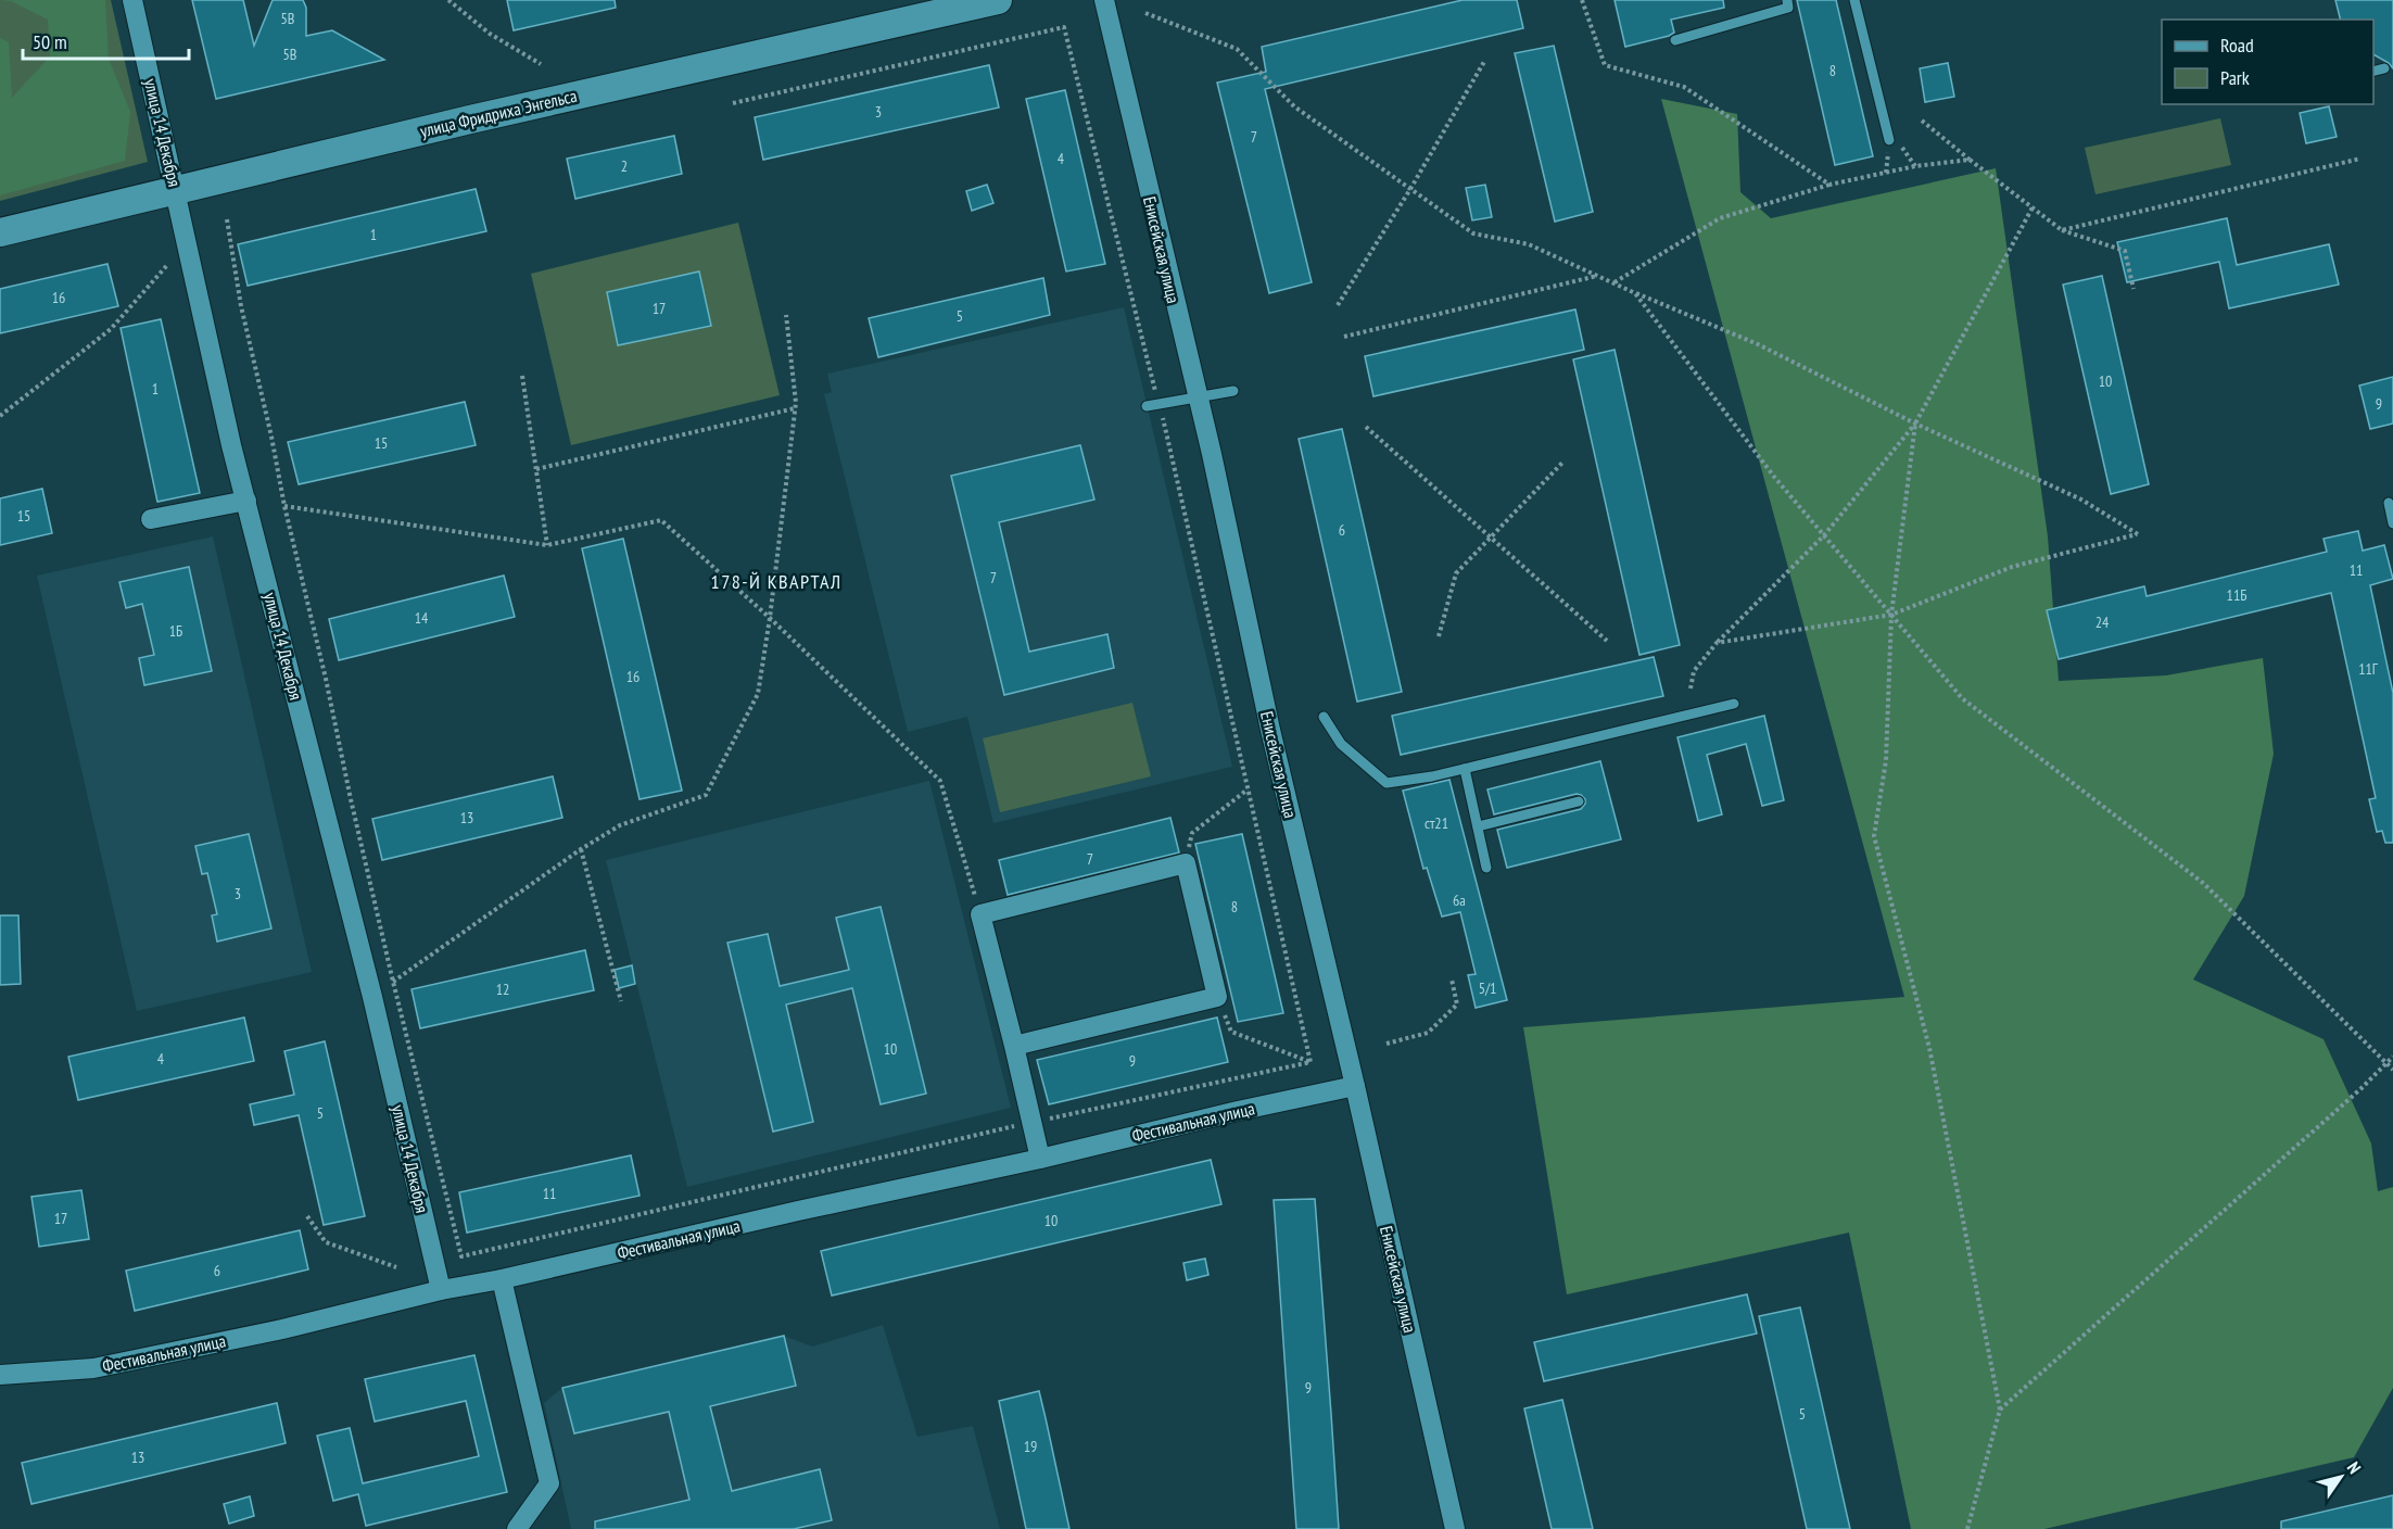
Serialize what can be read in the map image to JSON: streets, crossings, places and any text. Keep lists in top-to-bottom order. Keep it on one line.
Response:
{"streets":{"street":["улица Фридриха Энгельса","улица 14 Декабря","Енисейская улица","Фестивальная улица"]},"crossings":[["улица Фридриха Энгельса","улица 14 Декабря"],["улица 14 Декабря","Фестивальная улица"],["Енисейская улица","Фестивальная улица"]],"districts":["178-Й КВАРТАЛ"],"house_numbers":["5В","5В","8","3","7","4","2","1","16","17","5","10","1","9","15","15","6","11","7","11Б","14","24","1Б","11Г","16","13","ст21","7","3","6а","8","5/1","12","10","4","9","5","11","17","10","6","9","5","19","13"],"legend":["Road","Park"],"scale_bar":"50 m","north":"top right"}
